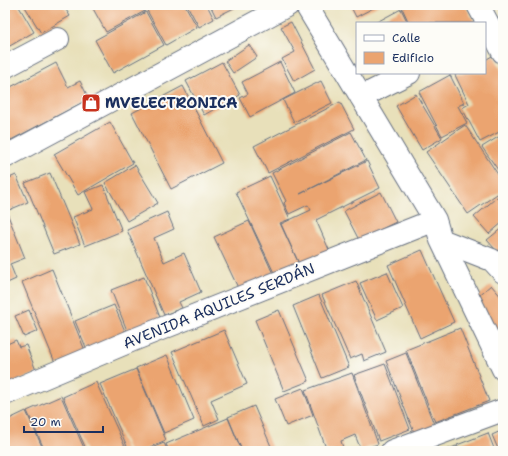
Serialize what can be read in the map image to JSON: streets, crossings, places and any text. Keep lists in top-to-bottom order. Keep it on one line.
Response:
{"streets":{"street":["AVENIDA AQUILES SERDÁN"]},"places":{"shop":["MVELECTRONICA"]},"legend":["Calle","Edificio"],"scale_bar":"20 m"}
